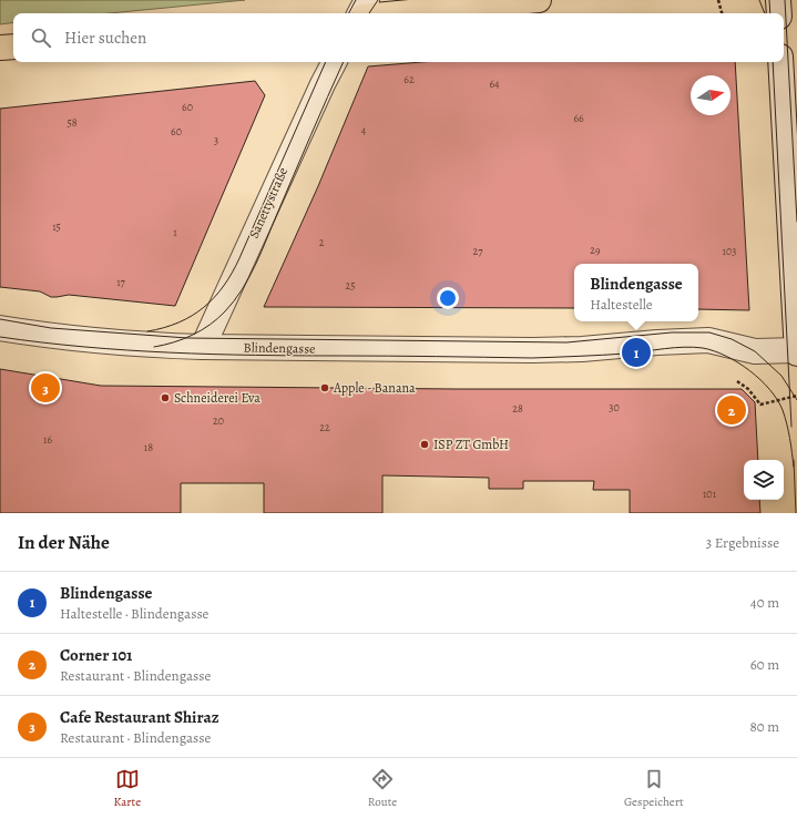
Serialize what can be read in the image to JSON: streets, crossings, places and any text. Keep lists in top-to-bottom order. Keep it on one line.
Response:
{"streets":{"street":["Sanettystraße","Blindengasse"]},"crossings":[["Sanettystraße","Blindengasse"]],"places":["Apple - Banana","Schneiderei Eva","ISP ZT GmbH"],"house_numbers":["62","64","60","66","58","4","60","3","15","1","2","29","27","103","17","25","30","28","20","22","16","18","101"],"north":"right","page":{"search":"Hier suchen","popup":["Blindengasse","Haltestelle"],"pins":["1","3","2"],"heading":["In der Nähe","3 Ergebnisse"],"list":[{"mark":"1","name":"Blindengasse","note":"Haltestelle · Blindengasse","value":"40 m"},{"mark":"2","name":"Corner 101","note":"Restaurant · Blindengasse","value":"60 m"},{"mark":"3","name":"Cafe Restaurant Shiraz","note":"Restaurant · Blindengasse","value":"80 m"}],"nav":["Karte","Route","Gespeichert"]}}
